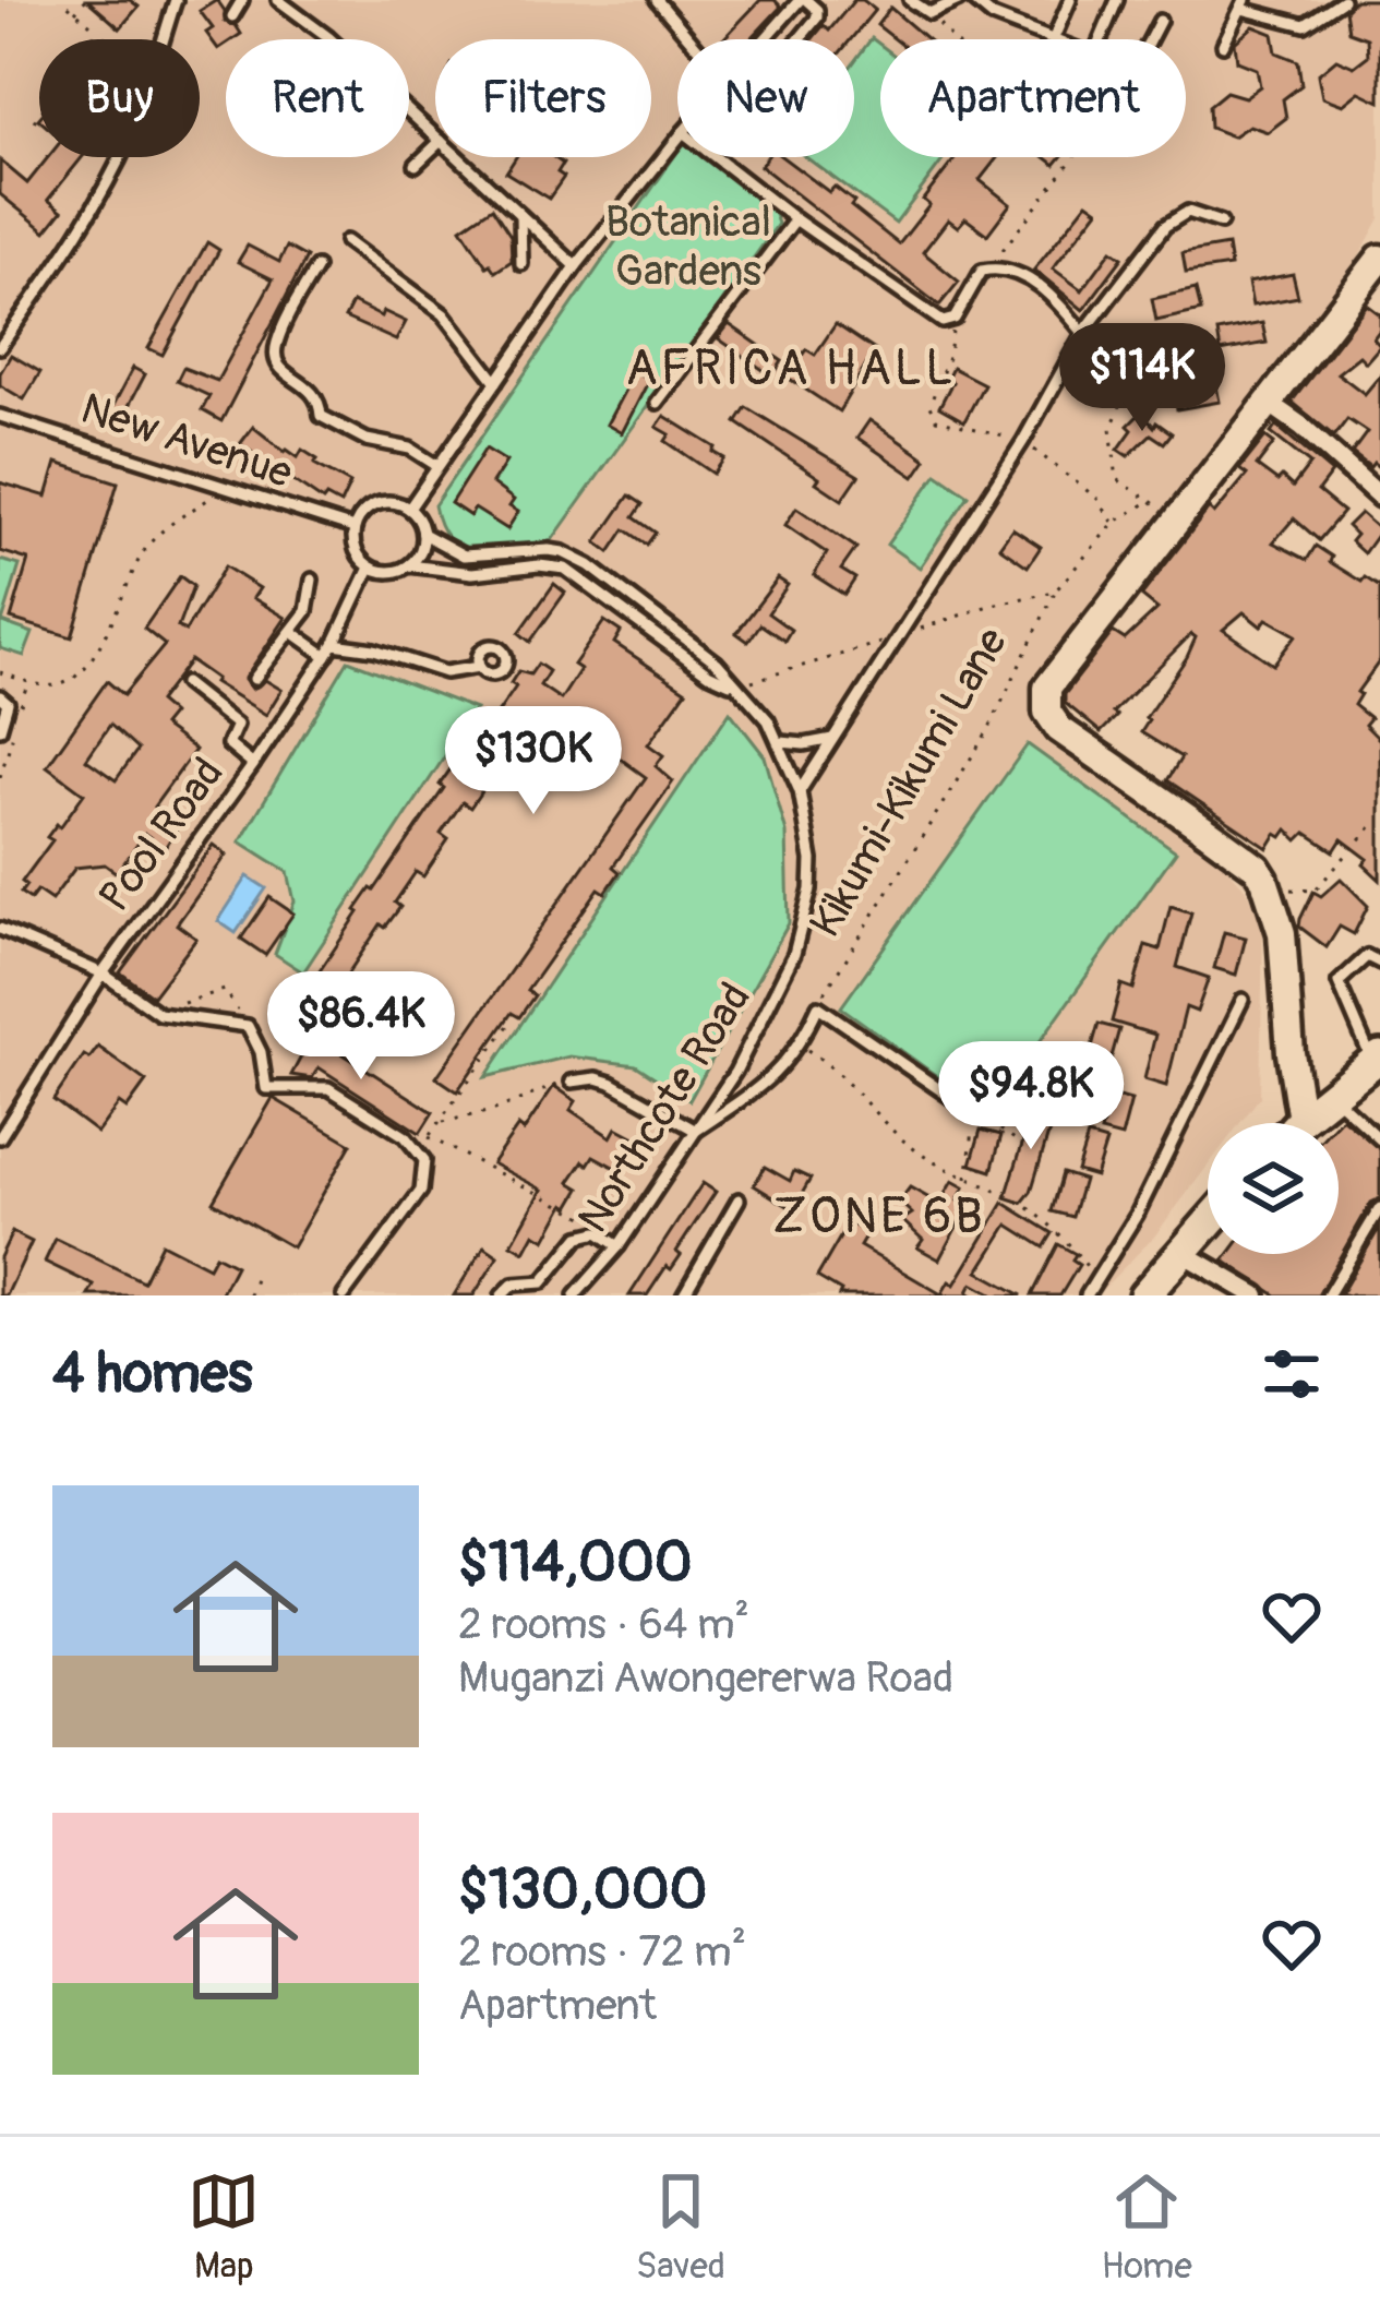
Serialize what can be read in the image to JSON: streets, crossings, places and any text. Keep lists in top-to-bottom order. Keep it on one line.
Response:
{"streets":{"lane":["New Avenue","Pool Road","Northcote Road"],"path":["Kikumi-Kikumi Lane"]},"crossings":[["New Avenue","Pool Road"],["New Avenue","Northcote Road"],["Pool Road","Northcote Road"]],"districts":["AFRICA HALL","ZONE 6B"],"parks":["Botanical Gardens"],"page":{"chip":["Buy","Rent","Filters","New","Apartment"],"price":["$114K","$130K","$86.4K","$94.8K"],"heading":"4 homes","list":[{"name":"$114,000","note":"2 rooms · 64 m² · Muganzi Awongererwa Road"},{"name":"$130,000","note":"2 rooms · 72 m² · Apartment"}],"tabs":["Map","Saved","Home"]}}
